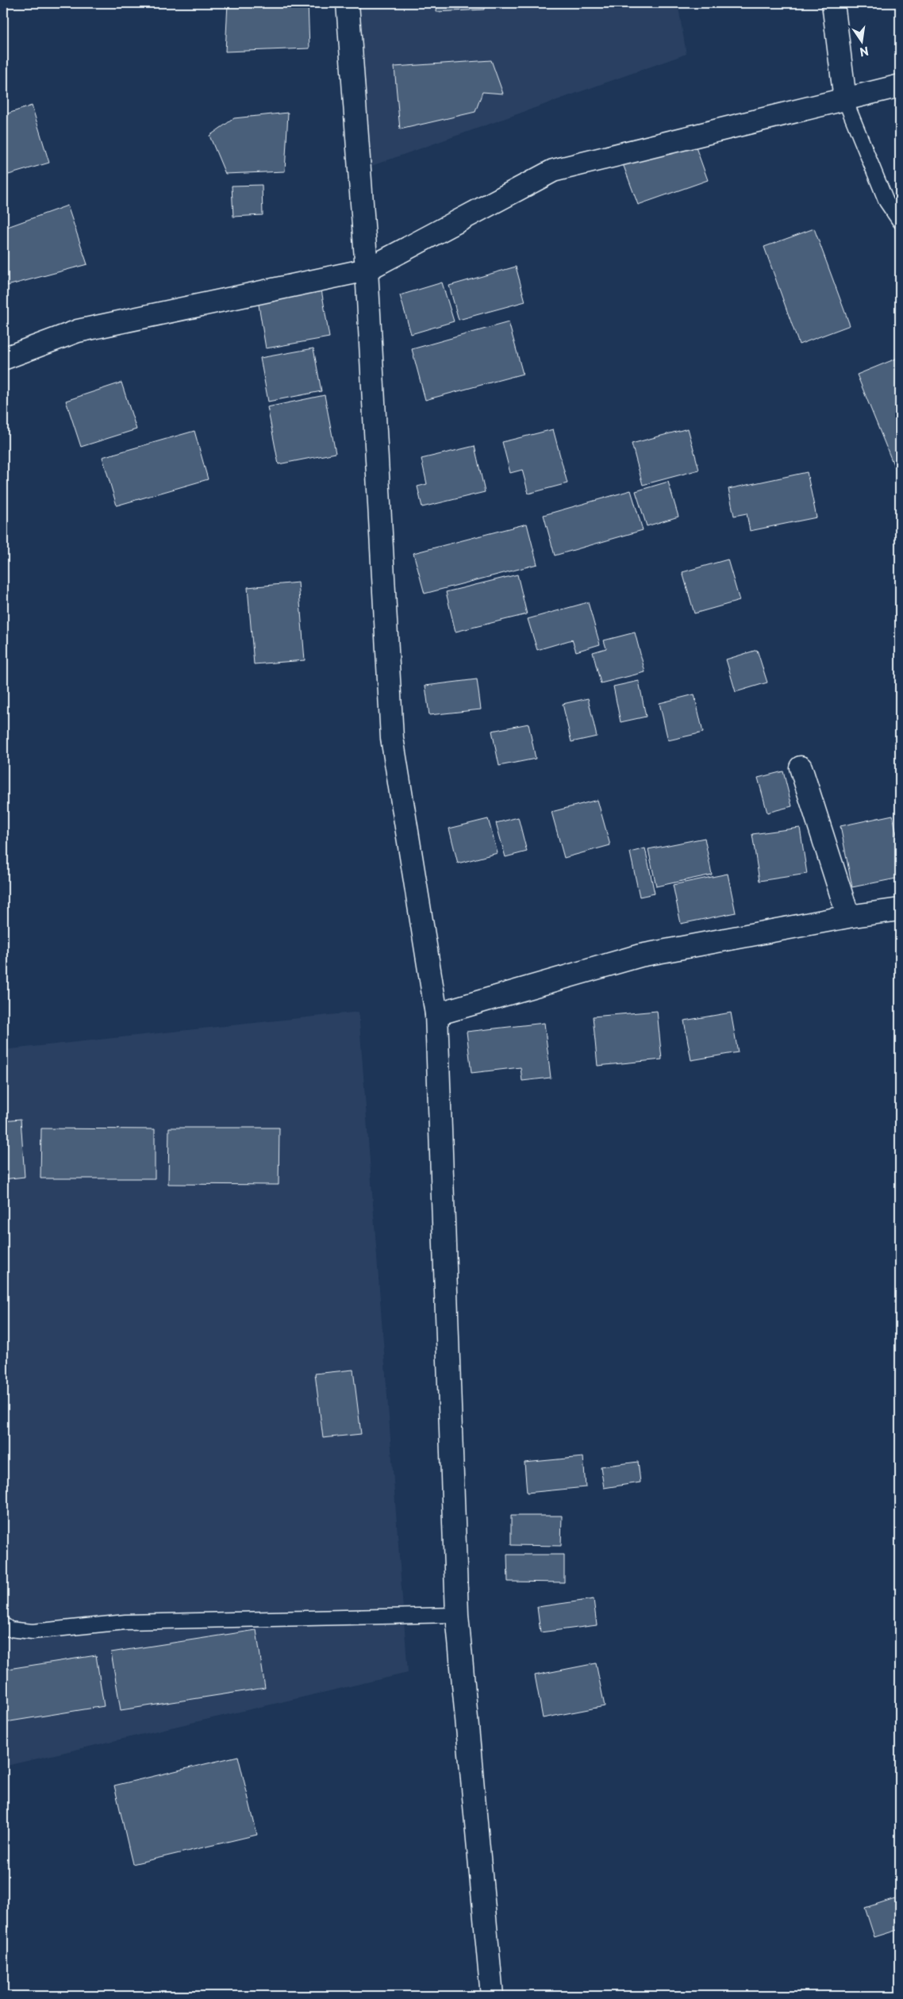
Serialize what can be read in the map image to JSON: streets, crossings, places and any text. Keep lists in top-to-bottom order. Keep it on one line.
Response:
{"north":"bottom"}
